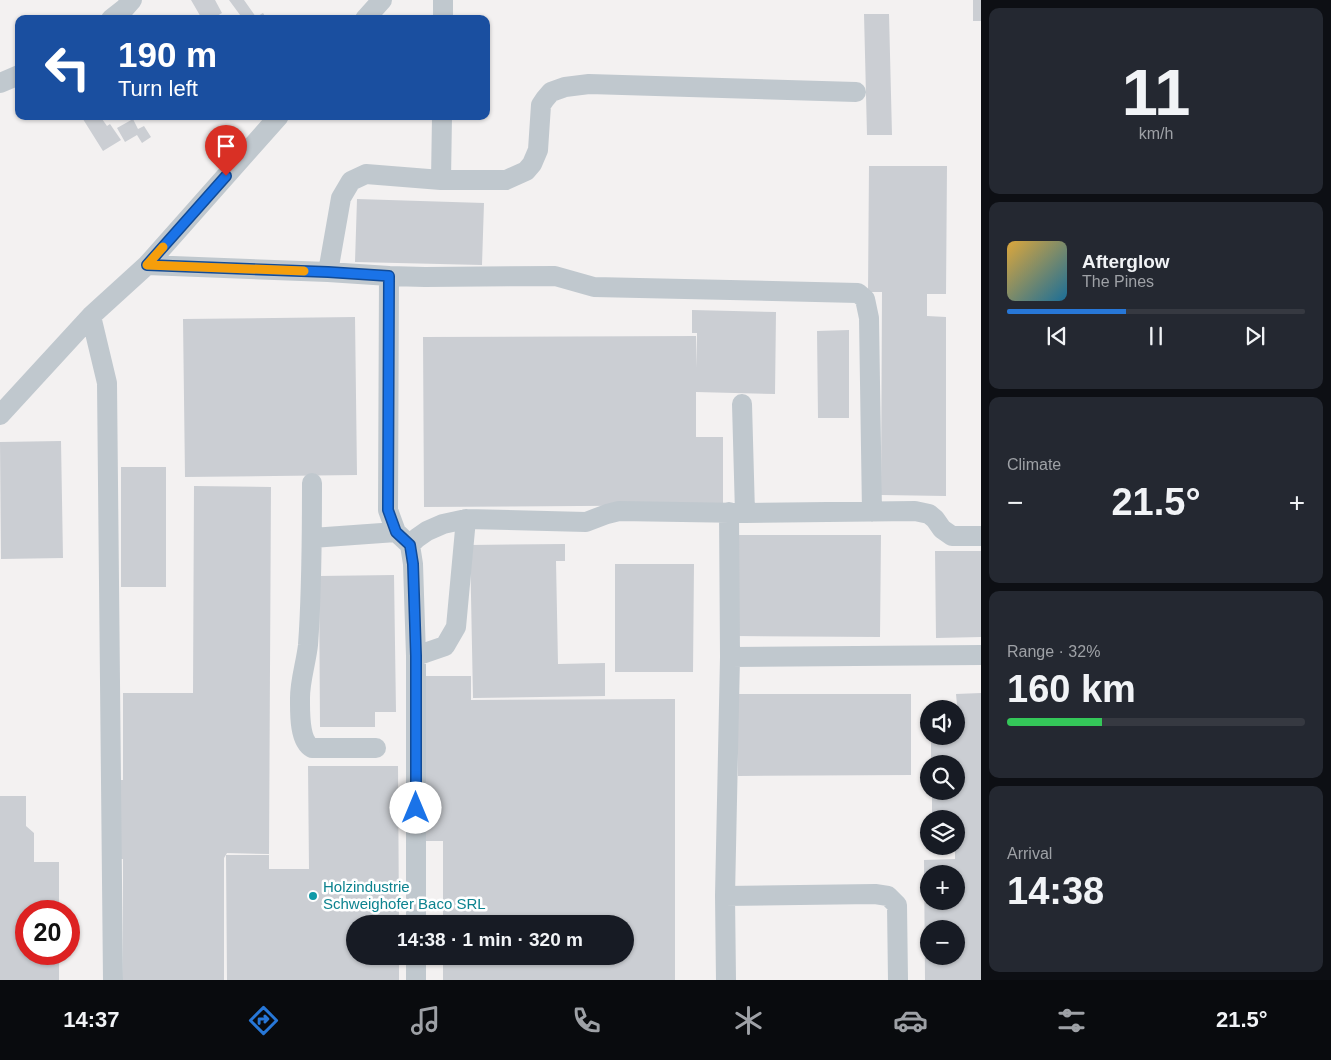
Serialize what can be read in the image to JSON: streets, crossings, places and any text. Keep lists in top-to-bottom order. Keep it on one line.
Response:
{"places":["Holzindustrie Schweighofer Baco SRL"],"page":{"tile":[["11","km/h"],"Climate",["Range · 32%","160 km"],["Arrival","14:38"]],"turn":["190 m","Turn left"],"song":["Afterglow","The Pines"],"heat":["−","21.5°","+"],"map_buttons":["+","−"],"limit":"20","trip":"14:38 · 1 min · 320 m","tabs":["14:37","21.5°"]}}
